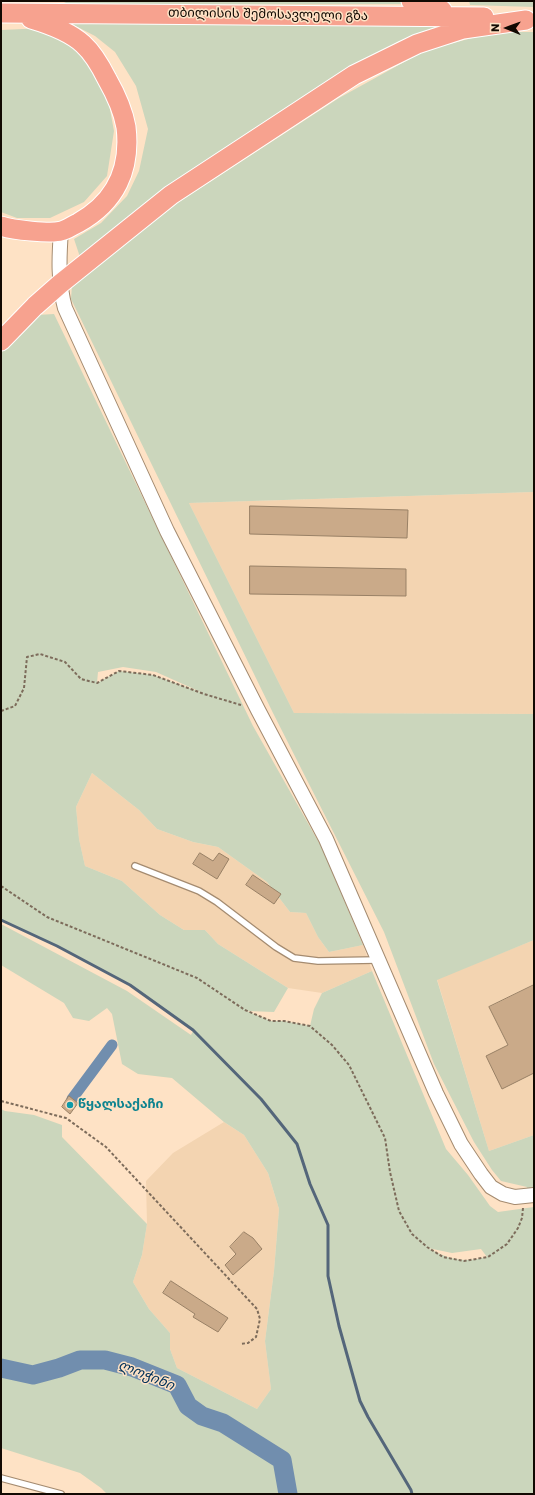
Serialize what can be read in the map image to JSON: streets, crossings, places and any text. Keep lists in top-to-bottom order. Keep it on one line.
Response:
{"streets":{"highway":["თბილისის შემოსავლელი გზა"]},"water":["ლოჭინი"],"places":["წყალსაქაჩი"],"north":"left"}
